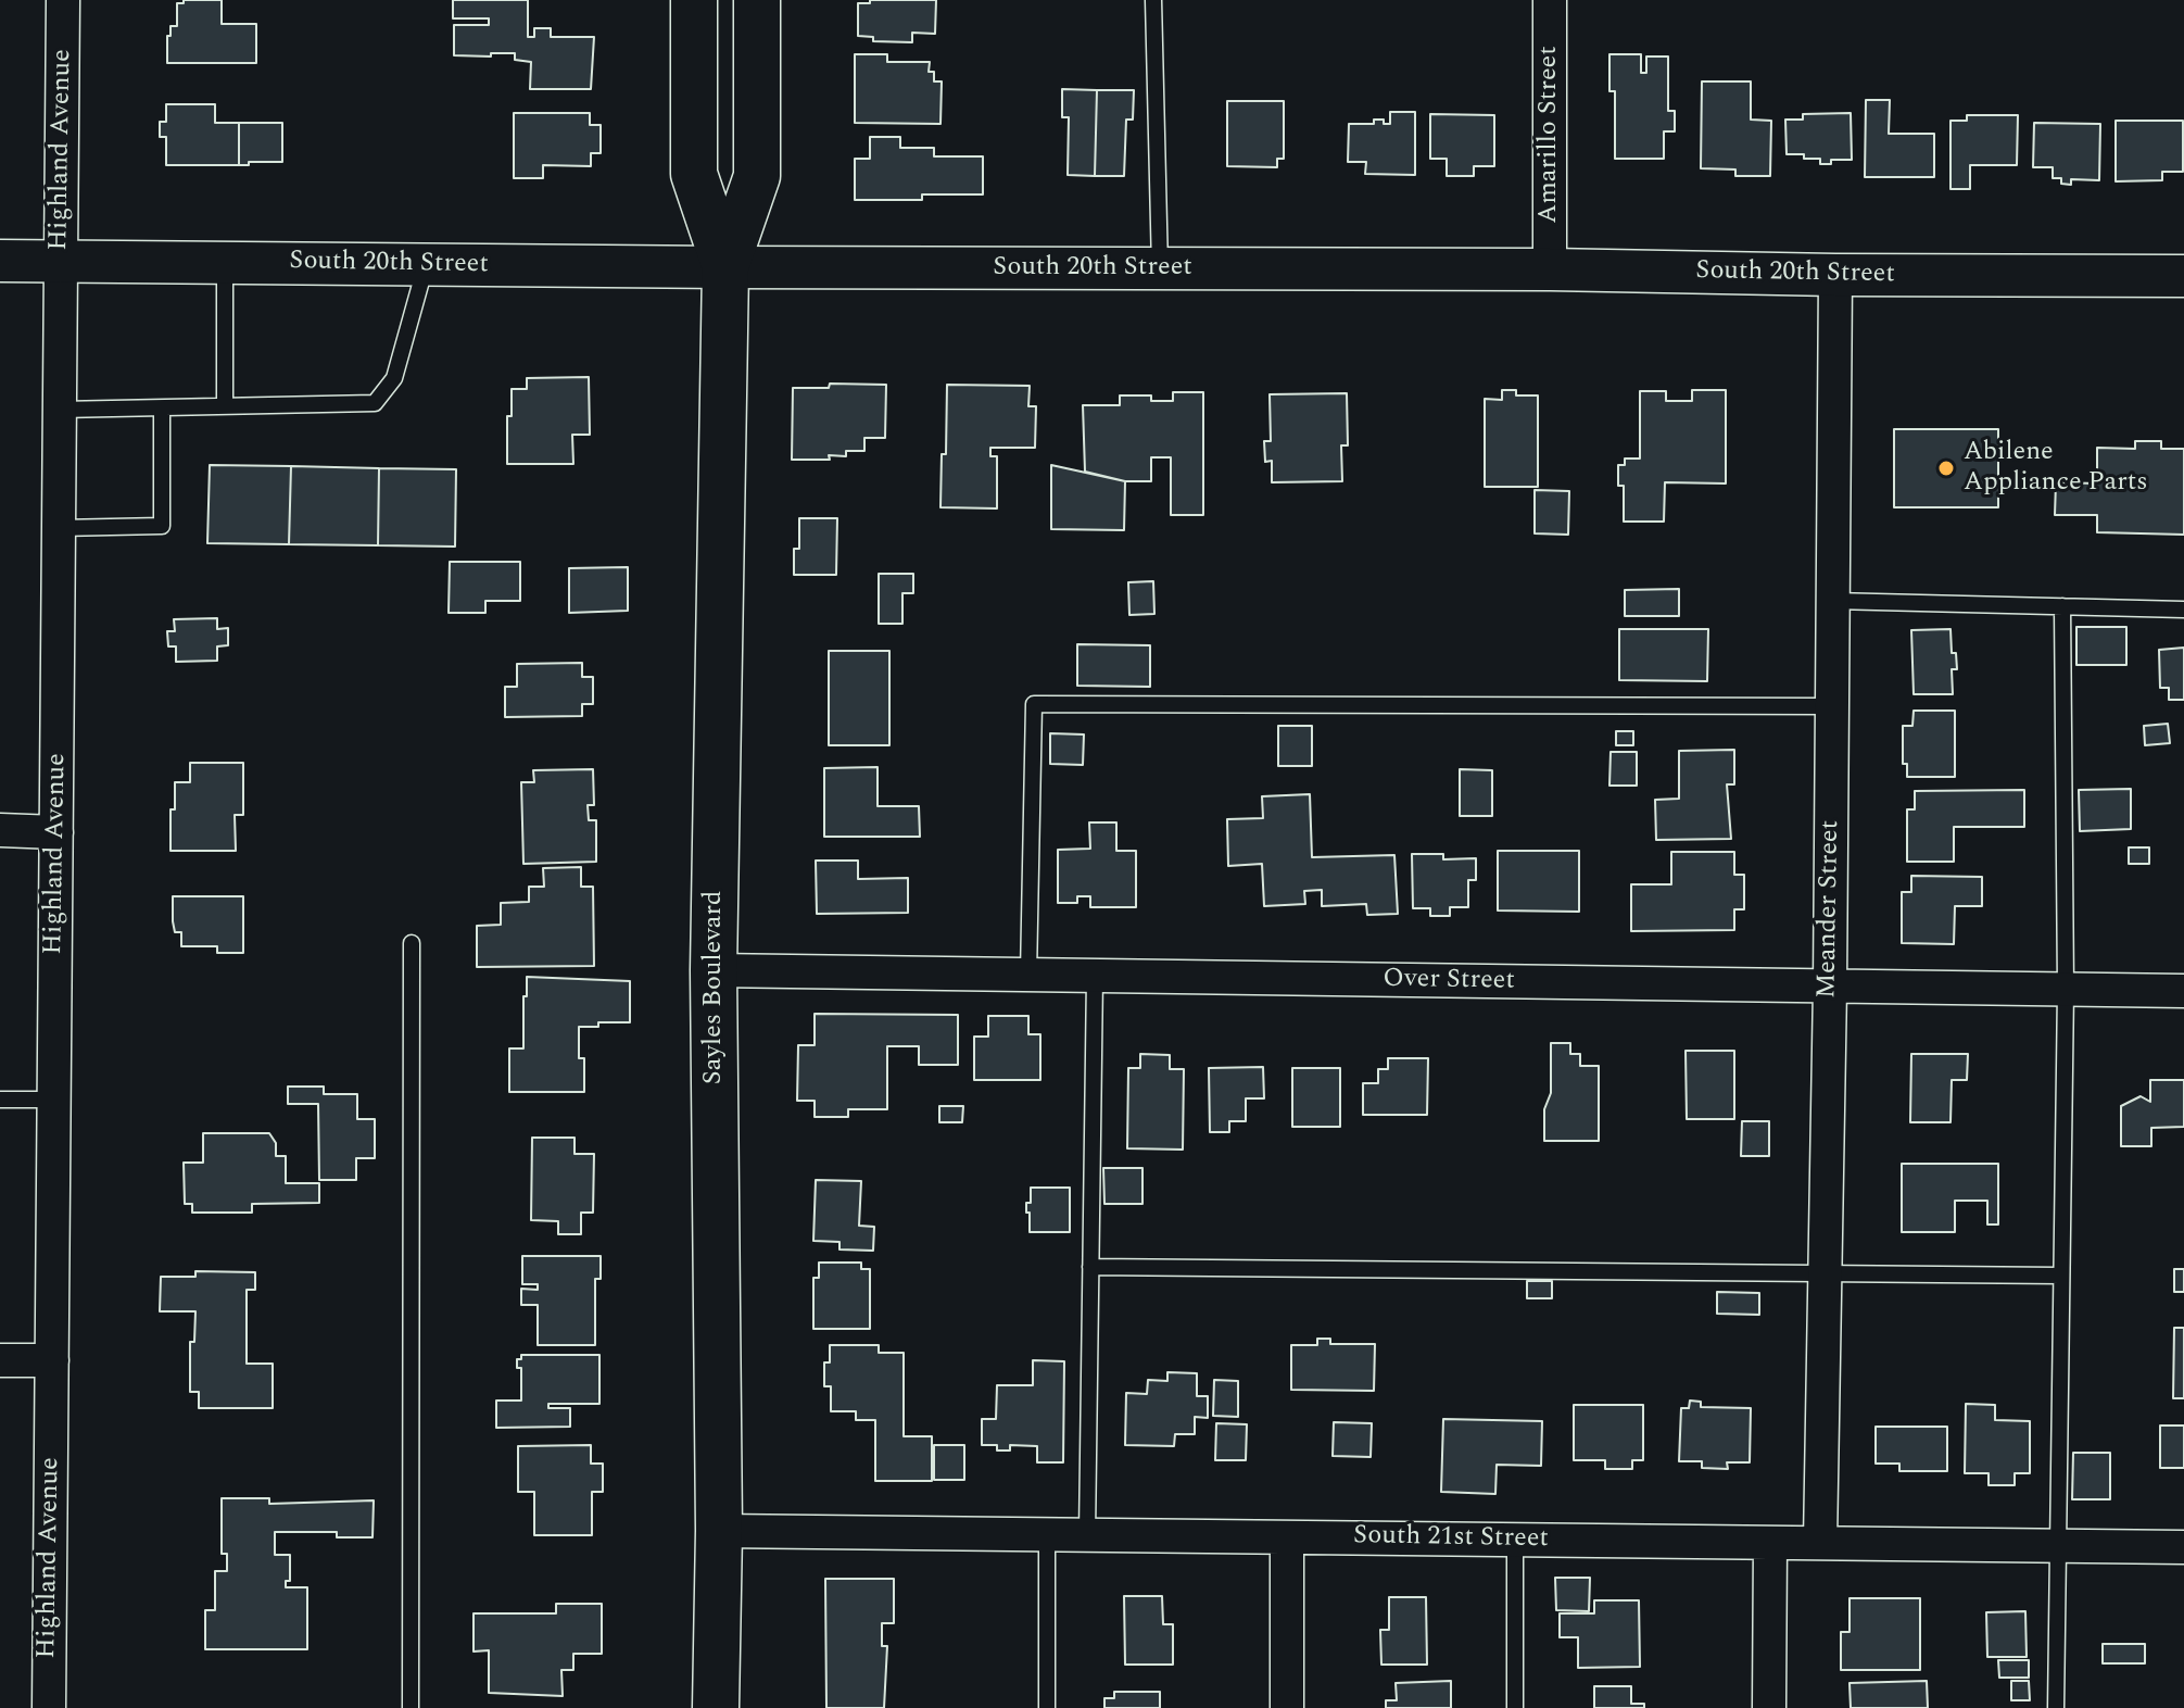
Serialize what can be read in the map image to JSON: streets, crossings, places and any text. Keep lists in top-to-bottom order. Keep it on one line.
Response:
{"streets":{"main road":["Sayles Boulevard"],"street":["Amarillo Street","Highland Avenue","South 20th Street","Meander Street","Over Street","South 21st Street"]},"crossings":[["Amarillo Street","South 20th Street"],["Highland Avenue","South 20th Street"],["South 20th Street","Meander Street"],["South 20th Street","Sayles Boulevard"],["Meander Street","Over Street"],["Meander Street","South 21st Street"],["Over Street","Sayles Boulevard"],["Sayles Boulevard","South 21st Street"]],"places":["Abilene Appliance Parts"]}
